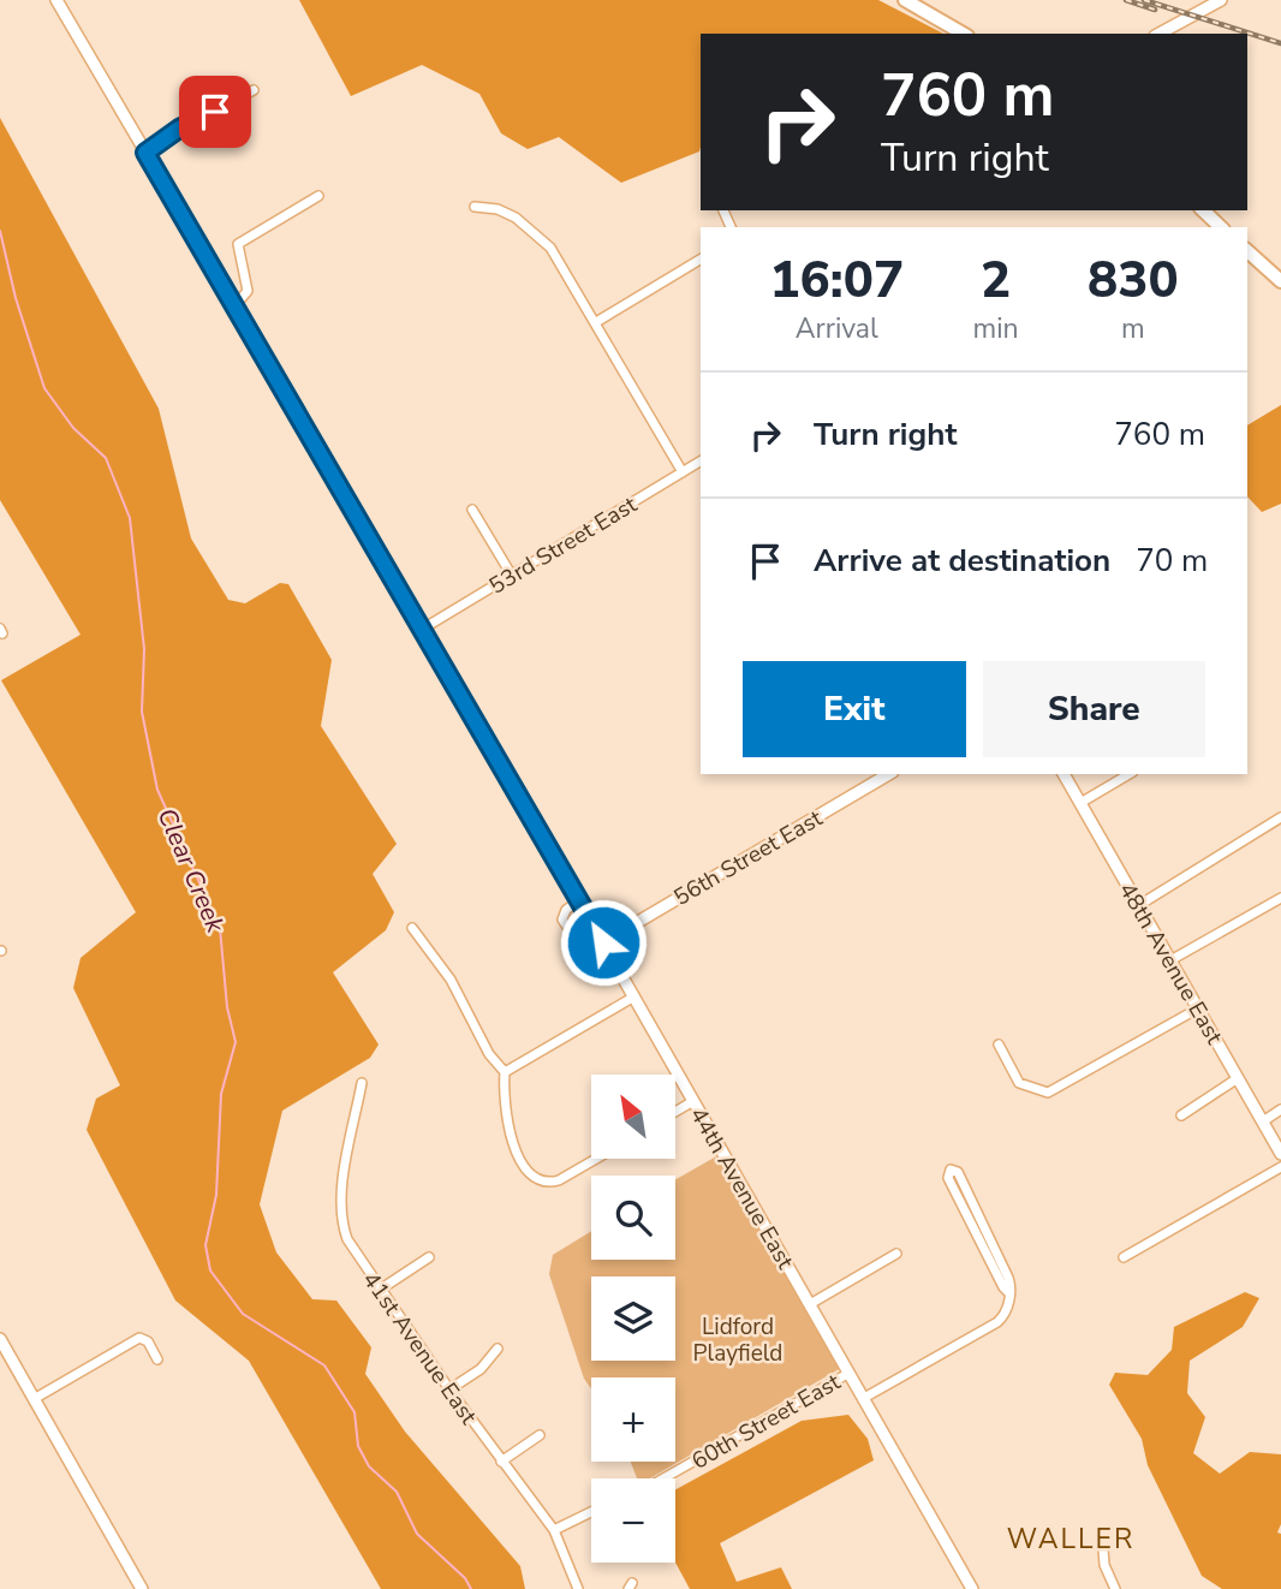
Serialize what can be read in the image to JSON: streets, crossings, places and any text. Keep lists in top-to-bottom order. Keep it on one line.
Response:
{"streets":{"street":["53rd Street East","56th Street East","48th Avenue East","44th Avenue East","41st Avenue East","60th Street East"]},"crossings":[["53rd Street East","44th Avenue East"],["56th Street East","44th Avenue East"],["44th Avenue East","60th Street East"]],"districts":["WALLER"],"water":["Clear Creek"],"parks":["Lidford Playfield"],"north":"top left","page":{"turn":["760 m","Turn right"],"eta":["16:07","Arrival","2","min","830","m"],"list":[{"name":"Turn right","value":"760 m"},{"name":"Arrive at destination","value":"70 m"}],"buttons":["Exit","Share"],"map_buttons":["+","−"]}}
